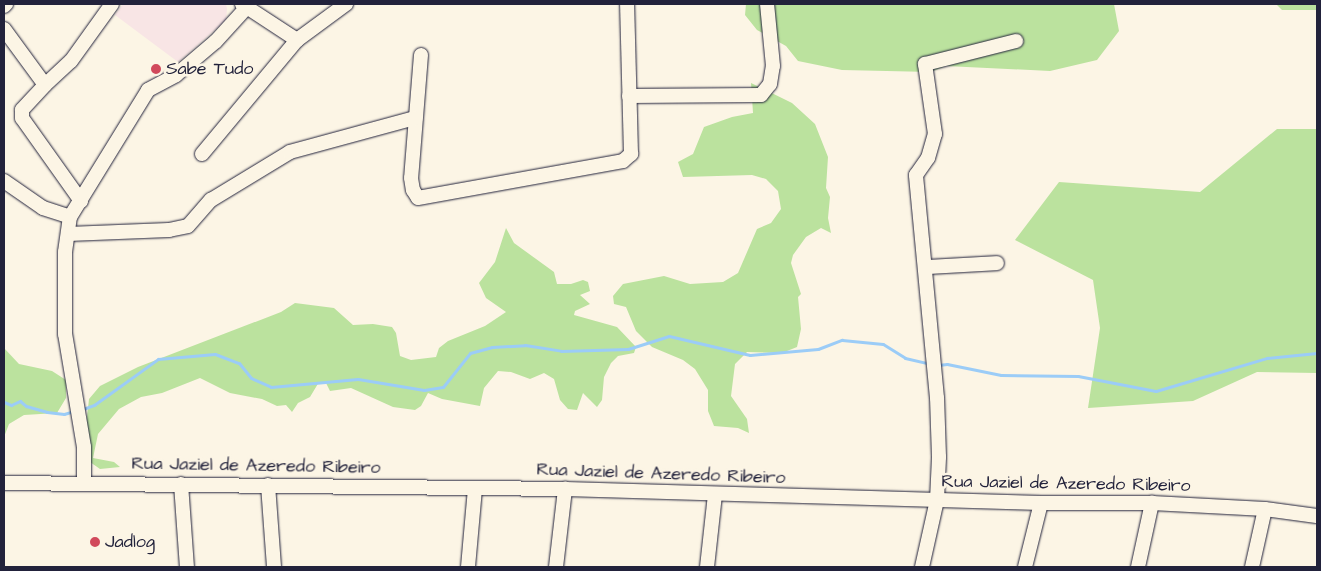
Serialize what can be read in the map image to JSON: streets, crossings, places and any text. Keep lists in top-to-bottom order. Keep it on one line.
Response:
{"streets":{"street":["Rua Jaziel de Azeredo Ribeiro"]},"places":["Sabe Tudo","Jadlog"]}
